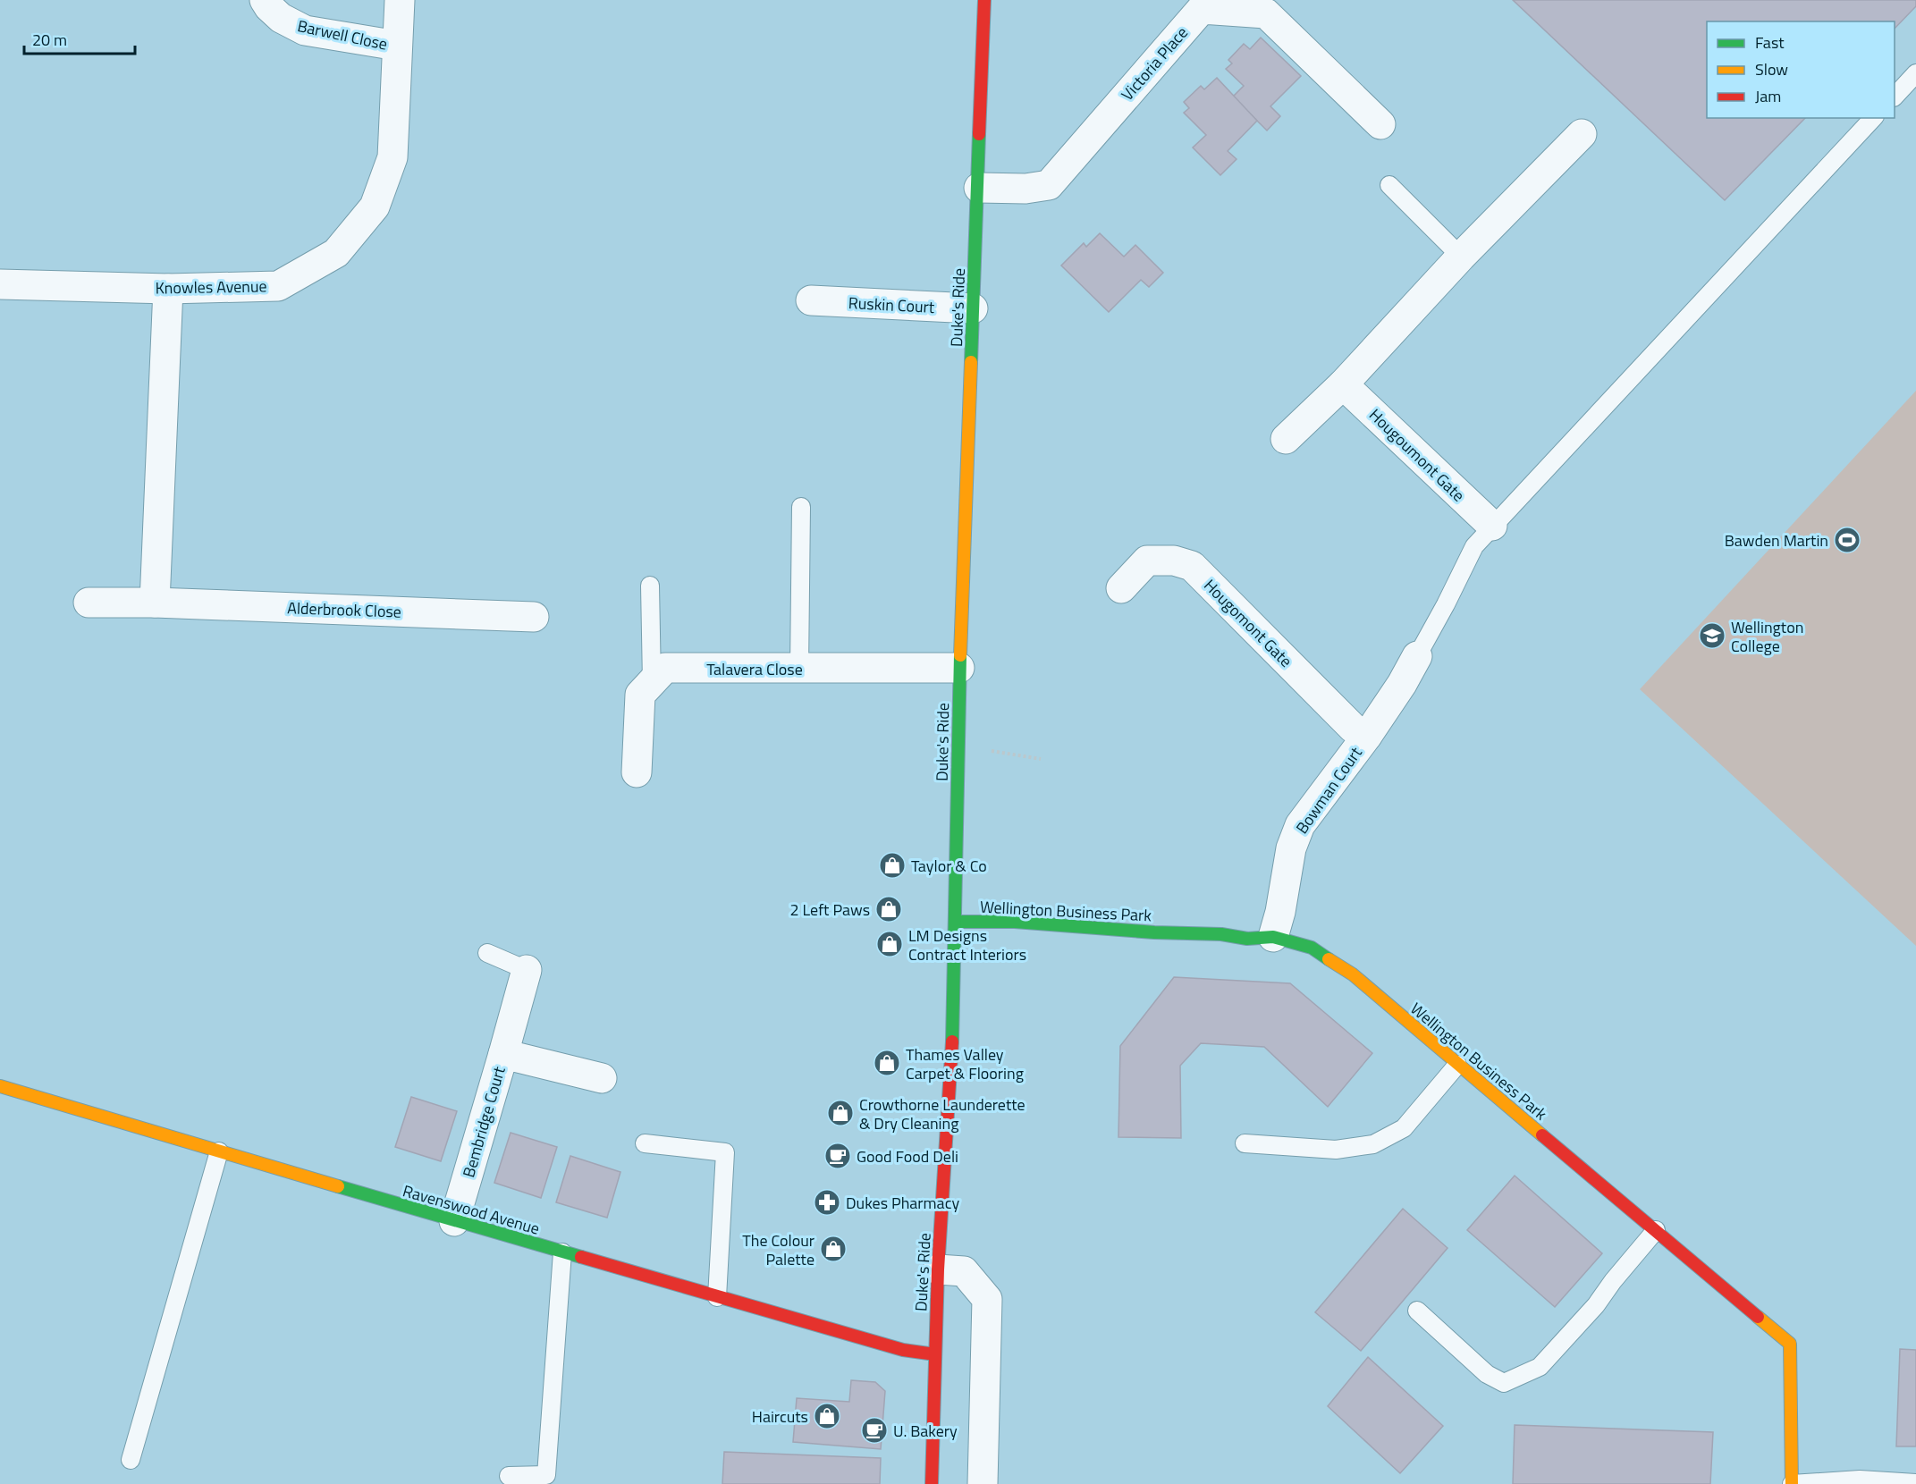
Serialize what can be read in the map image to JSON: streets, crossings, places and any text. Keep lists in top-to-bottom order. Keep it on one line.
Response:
{"streets":{"street":["Barwell Close","Victoria Place","Knowles Avenue","Ruskin Court","Duke's Ride","Hougoumont Gate","Alderbrook Close","Hougomont Gate","Talavera Close","Bowman Court","Wellington Business Park","Bembridge Court","Ravenswood Avenue"]},"crossings":[["Barwell Close","Knowles Avenue"],["Victoria Place","Duke's Ride"],["Ruskin Court","Duke's Ride"],["Duke's Ride","Talavera Close"],["Duke's Ride","Wellington Business Park"],["Duke's Ride","Ravenswood Avenue"],["Hougomont Gate","Bowman Court"],["Bowman Court","Wellington Business Park"],["Bembridge Court","Ravenswood Avenue"]],"places":{"sports":["Bawden Martin"],"school or university":["Wellington College"],"shop":["Taylor & Co","2 Left Paws","LM Designs Contract Interiors","Thames Valley Carpet & Flooring","Crowthorne Launderette & Dry Cleaning","The Colour Palette","Haircuts"],"cafe":["Good Food Deli","U. Bakery"],"pharmacy":["Dukes Pharmacy"]},"legend":["Fast","Slow","Jam"],"scale_bar":"20 m"}
